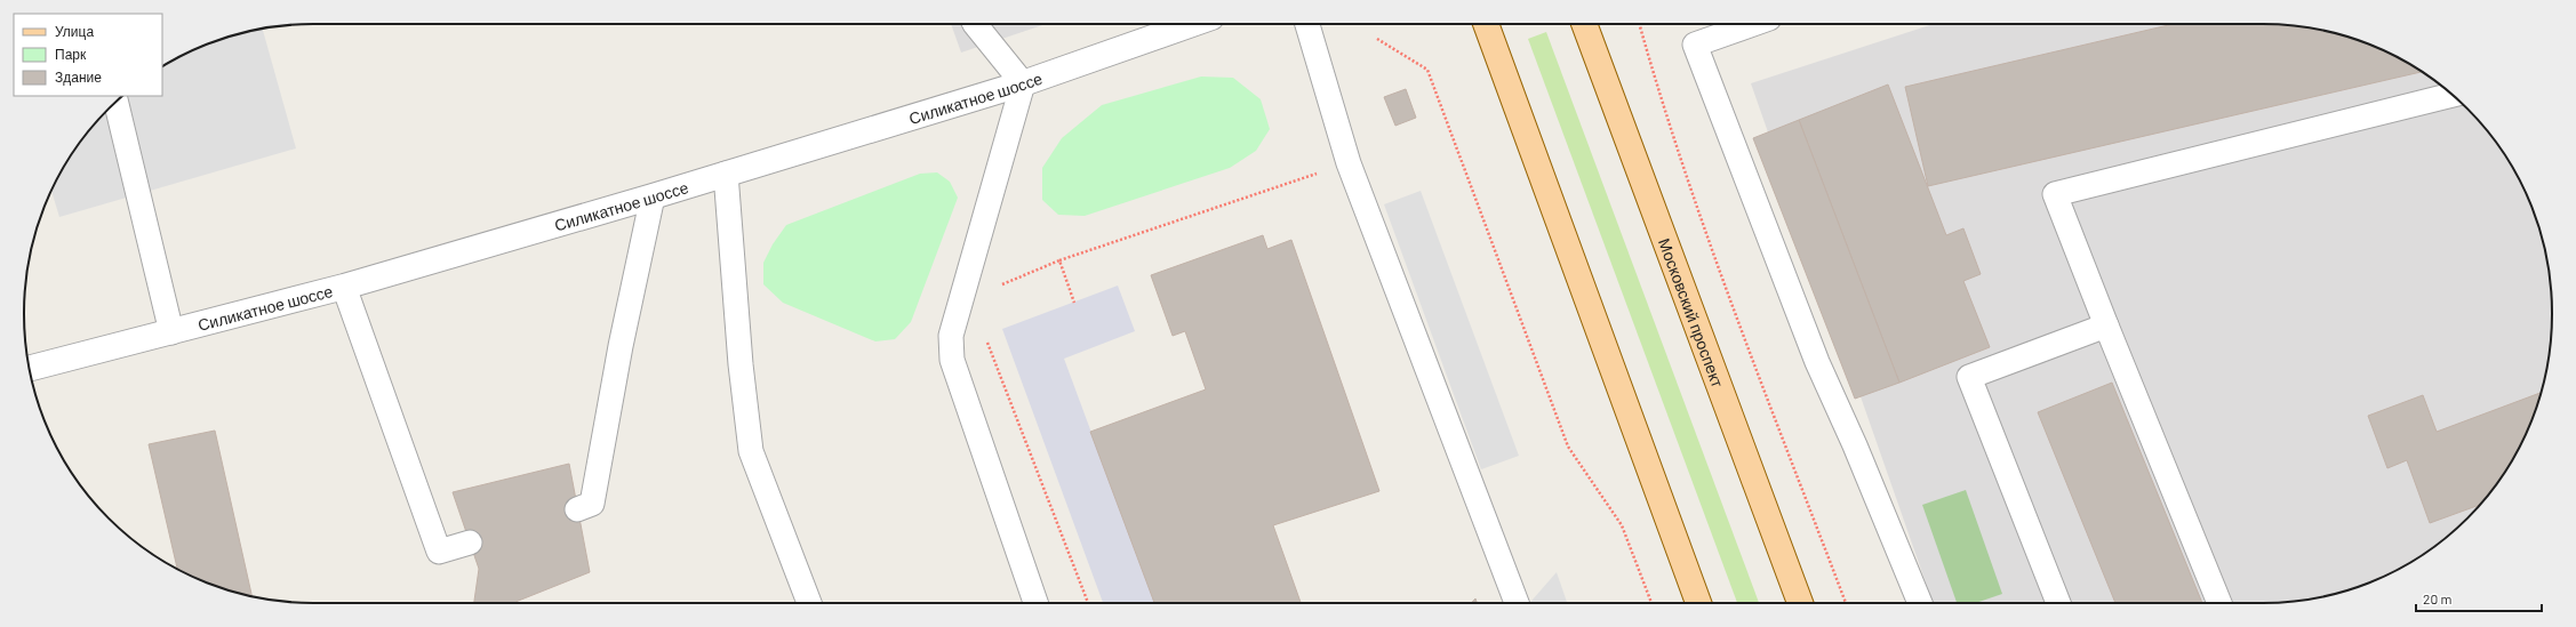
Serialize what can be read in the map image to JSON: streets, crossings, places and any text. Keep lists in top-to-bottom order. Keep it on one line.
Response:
{"streets":{"main road":["Московский проспект"],"street":["Силикатное шоссе"]},"legend":["Улица","Парк","Здание"],"scale_bar":"20 m"}
